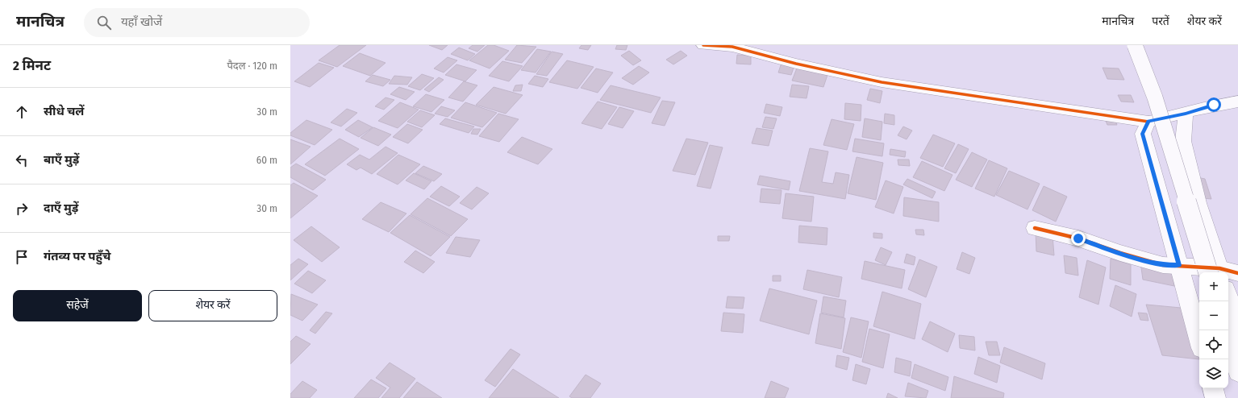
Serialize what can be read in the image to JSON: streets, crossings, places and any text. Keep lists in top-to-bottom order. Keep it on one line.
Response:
{"page":{"header":"मानचित्र","search":"यहाँ खोजें","nav":["मानचित्र","परतें","शेयर करें"],"heading":["2 मिनट","पैदल · 120 m"],"list":[["सीधे चलें","30 m"],["बाएँ मुड़ें","60 m"],["दाएँ मुड़ें","30 m"],"गंतव्य पर पहुँचे"],"map_buttons":["+","−"],"buttons":["सहेजें","शेयर करें"]}}
